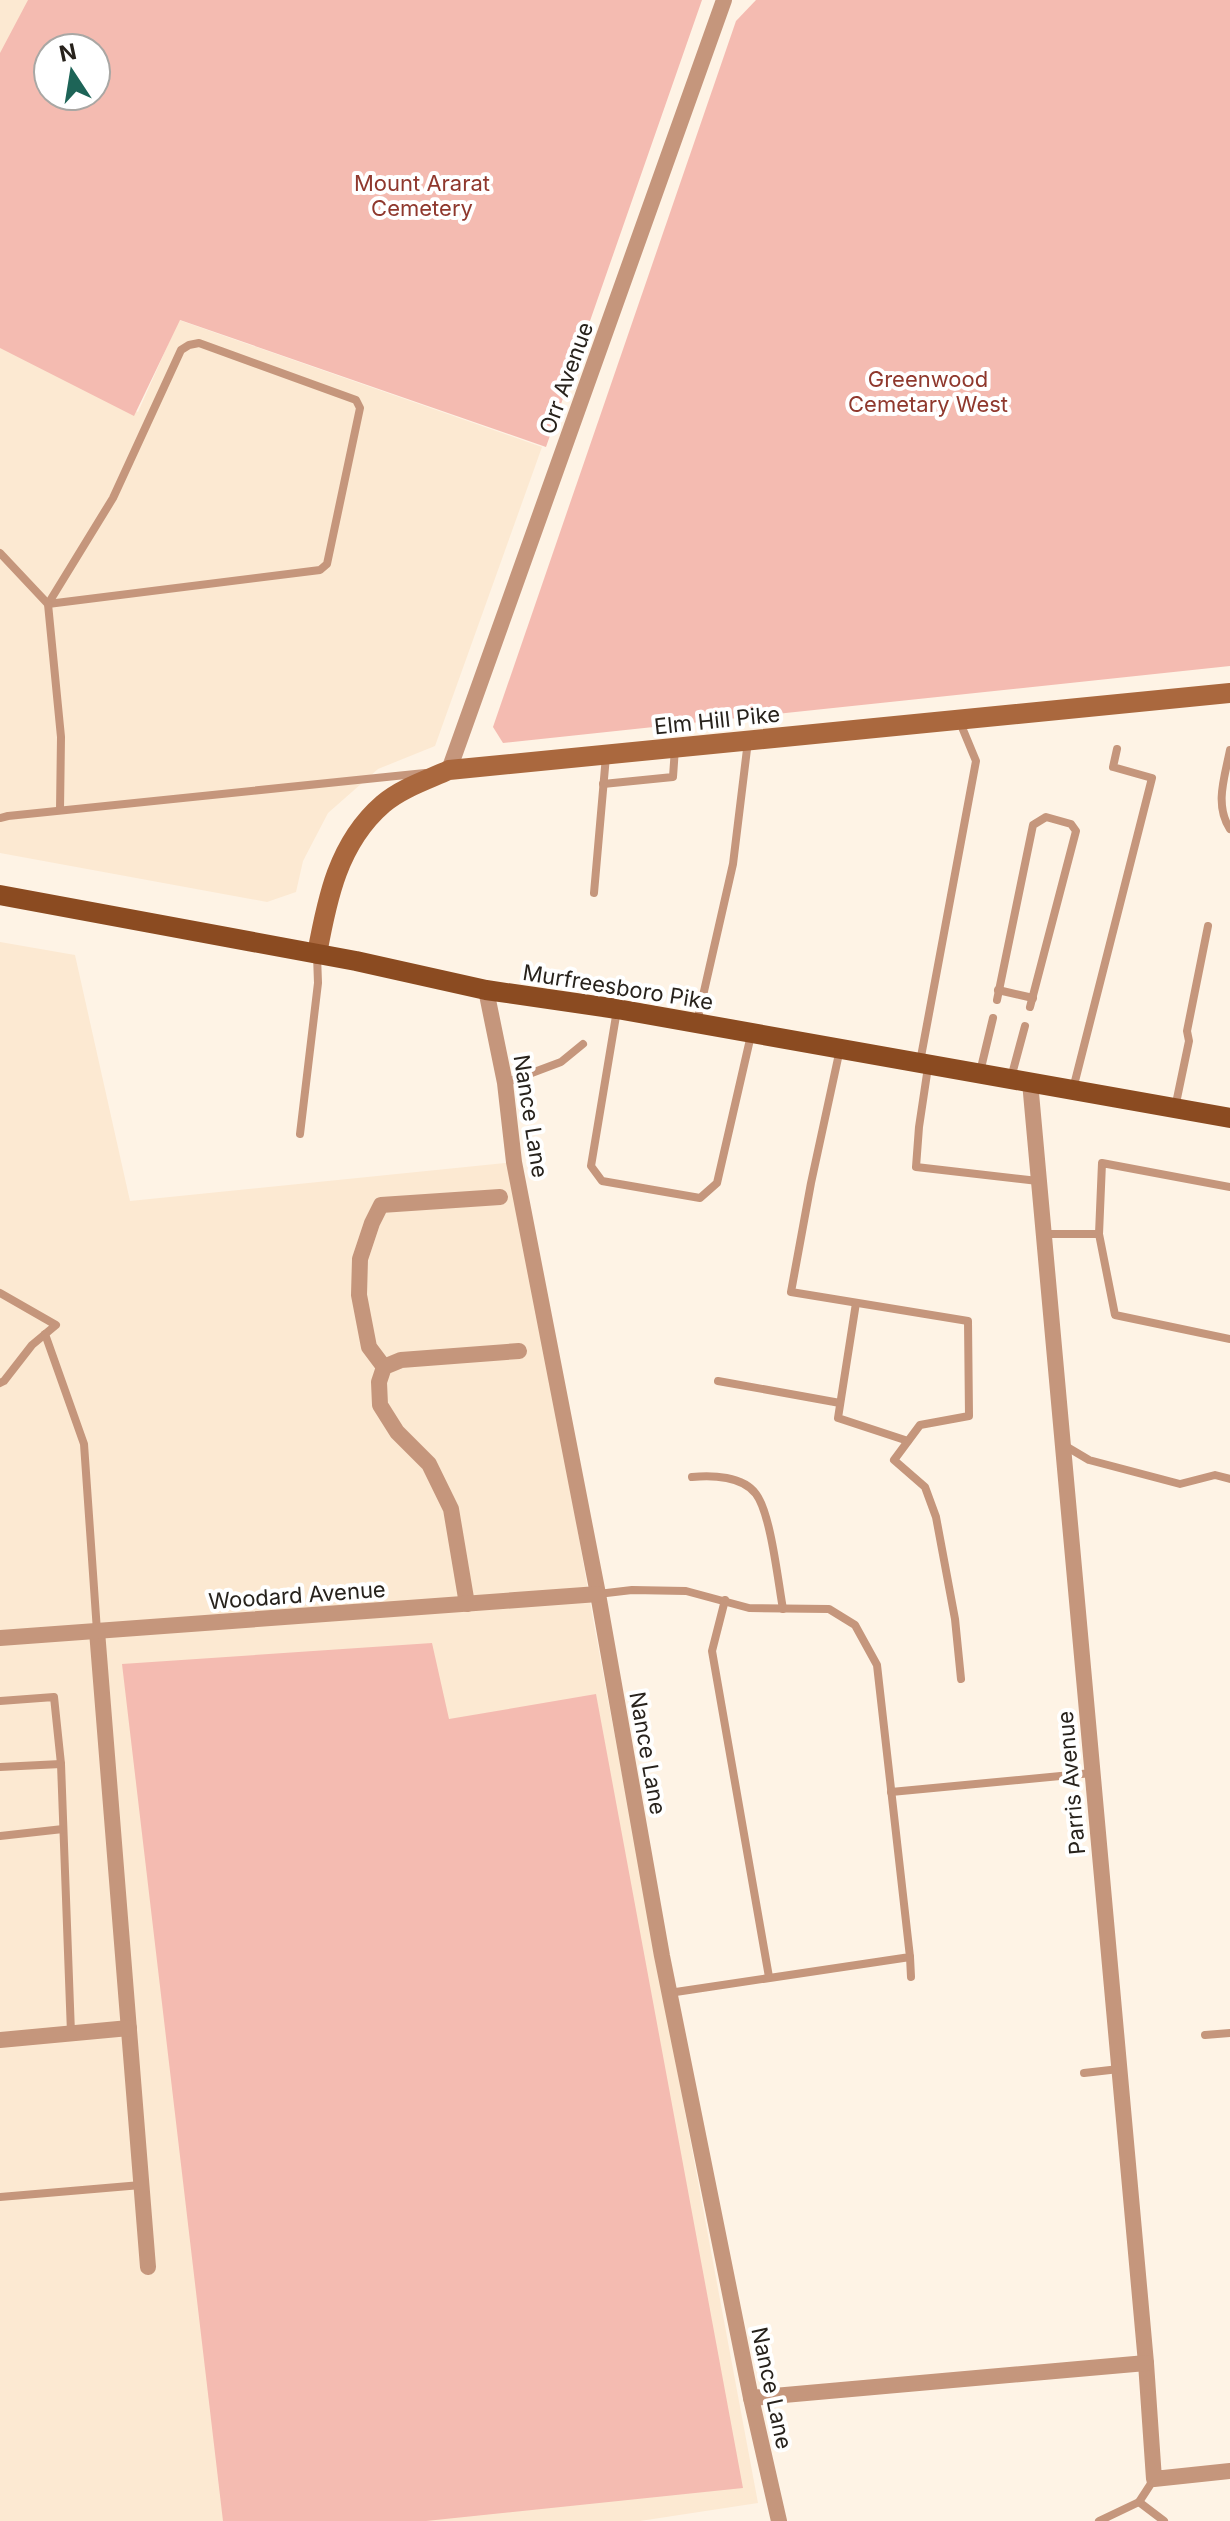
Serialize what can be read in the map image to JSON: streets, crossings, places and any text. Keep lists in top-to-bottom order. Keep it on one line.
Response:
{"streets":{"main road":["Elm Hill Pike","Murfreesboro Pike"],"street":["Orr Avenue","Nance Lane","Woodard Avenue","Parris Avenue"]},"crossings":[["Orr Avenue","Elm Hill Pike"],["Elm Hill Pike","Murfreesboro Pike"],["Murfreesboro Pike","Nance Lane"],["Murfreesboro Pike","Parris Avenue"],["Nance Lane","Woodard Avenue"]],"parks":["Mount Ararat Cemetery","Greenwood Cemetary West"],"north":"top"}
